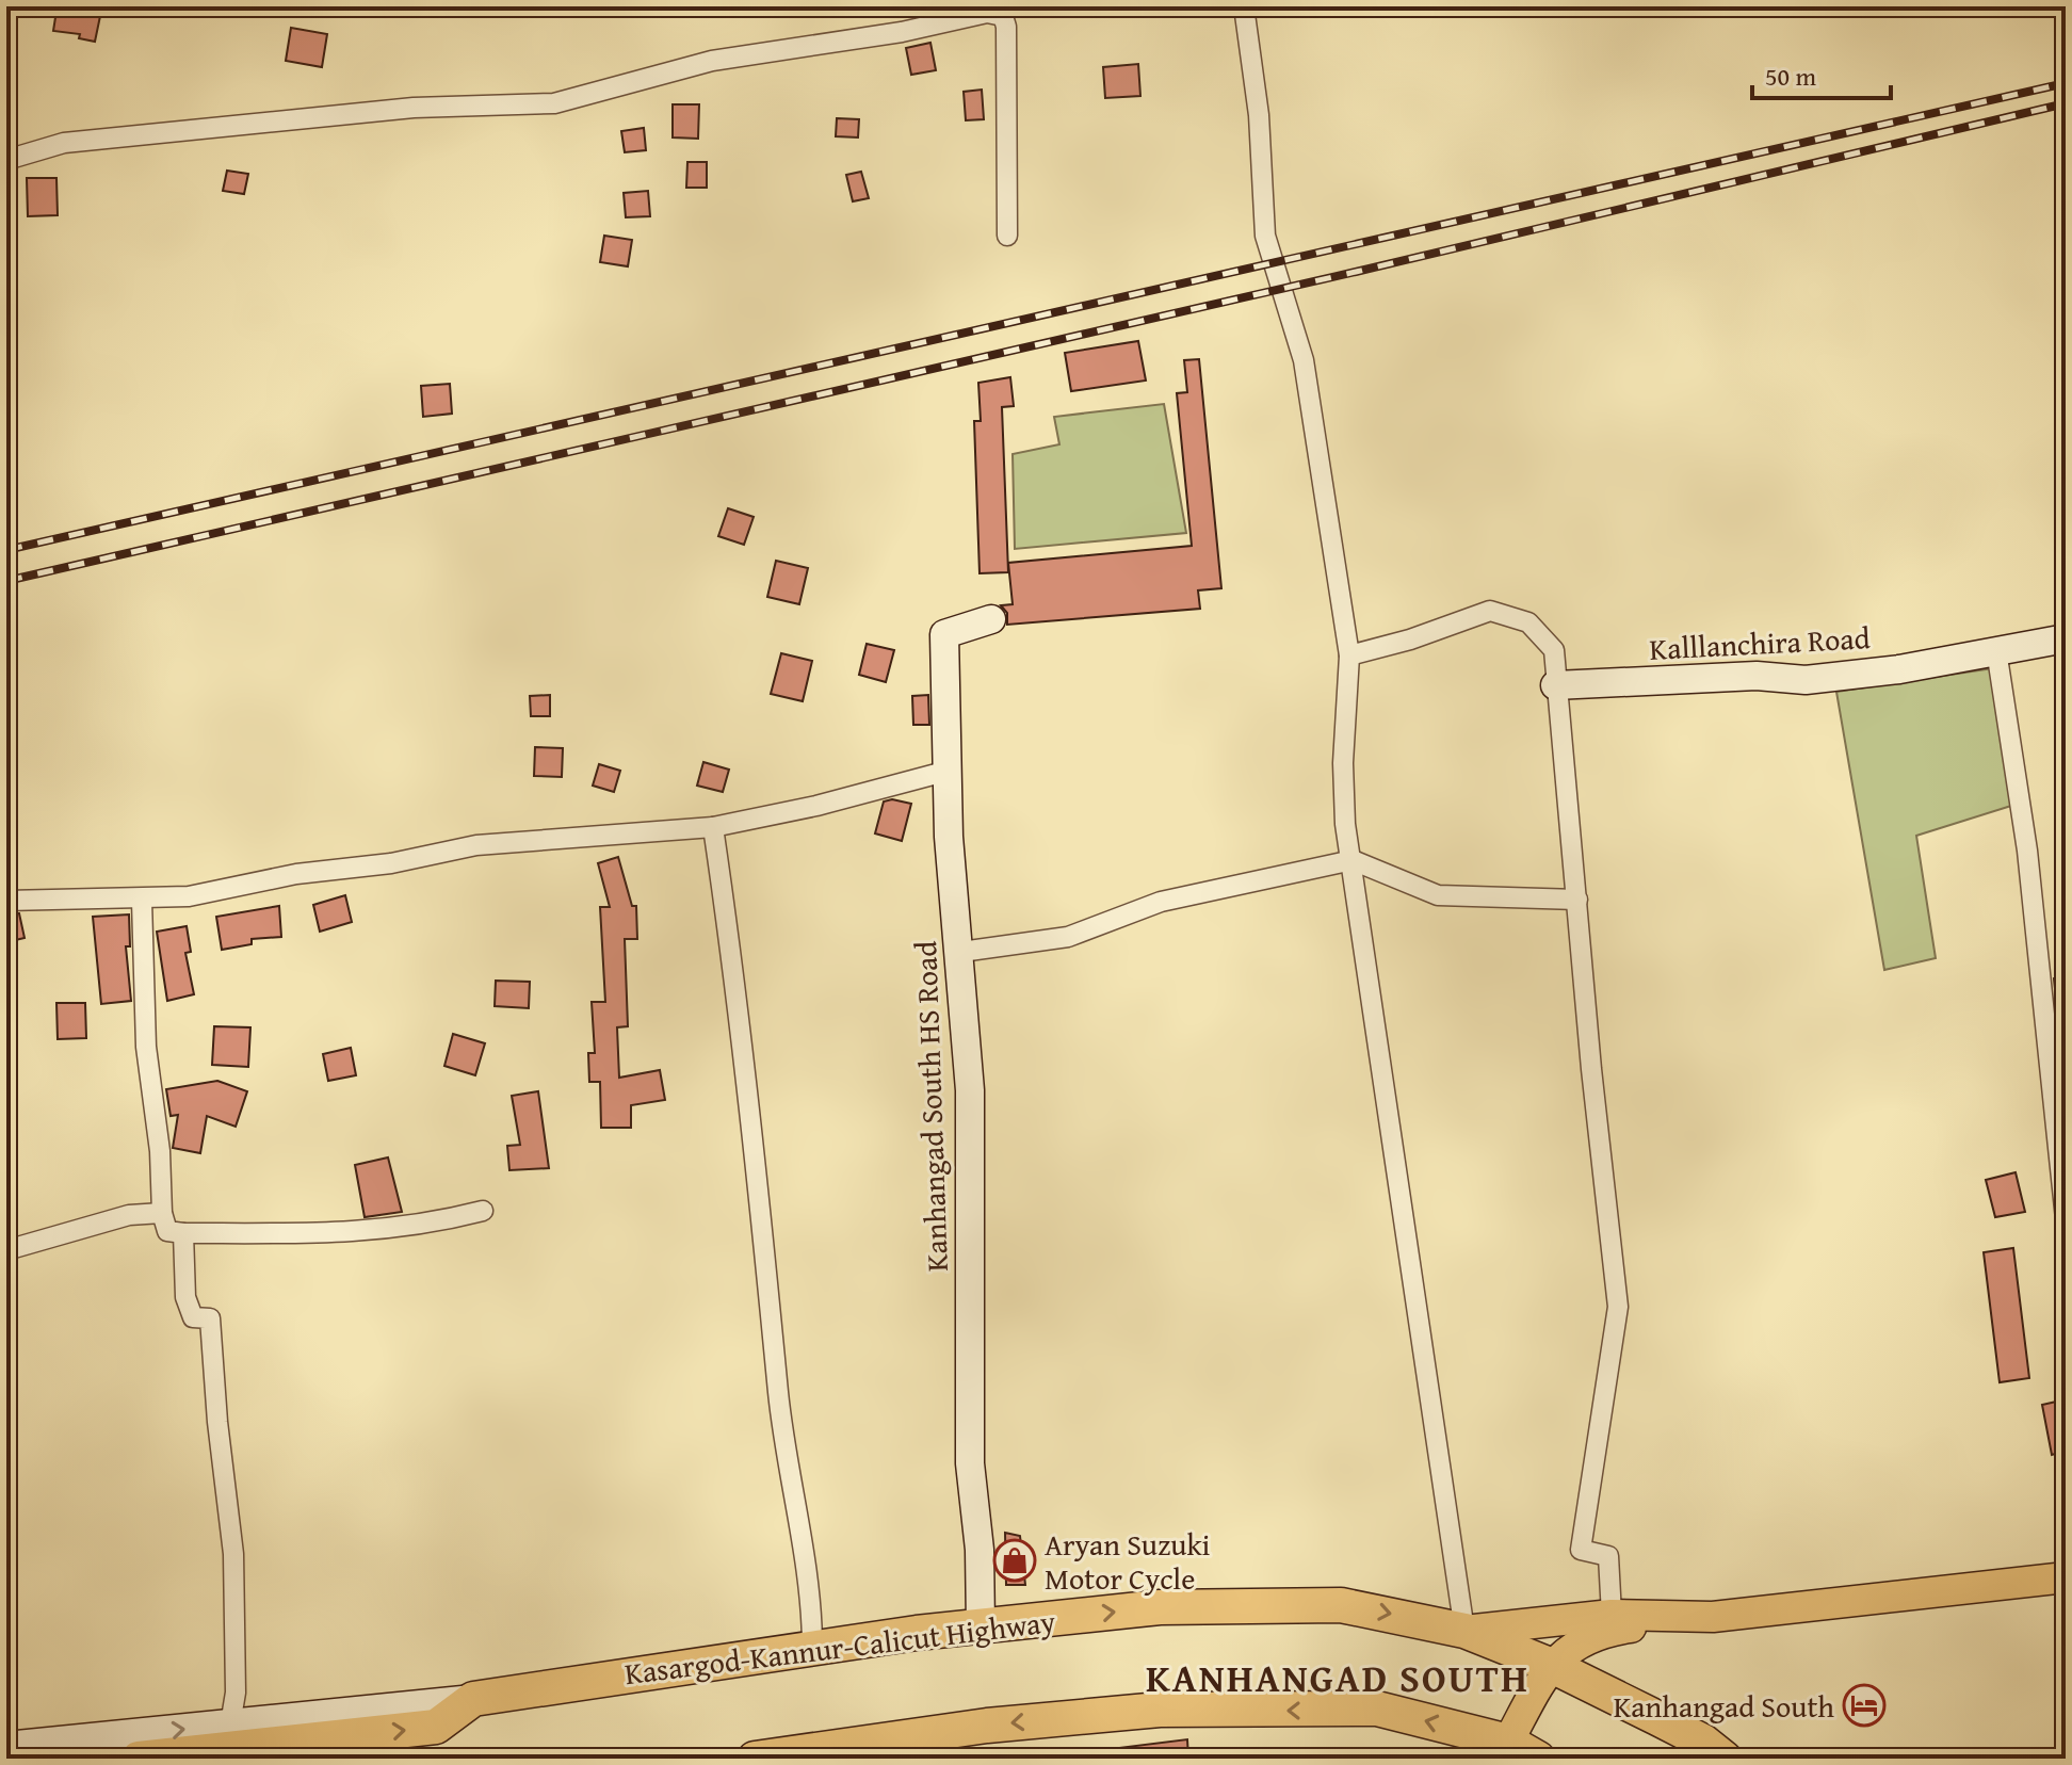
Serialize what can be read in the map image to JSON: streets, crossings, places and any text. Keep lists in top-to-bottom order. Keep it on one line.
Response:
{"streets":{"highway":["Kasargod-Kannur-Calicut Highway"],"street":["Kalllanchira Road","Kanhangad South HS Road"]},"crossings":[["Kanhangad South HS Road","Kasargod-Kannur-Calicut Highway"]],"districts":["KANHANGAD SOUTH"],"places":{"shop":["Aryan Suzuki Motor Cycle"],"hotel":["Kanhangad South"]},"scale_bar":"50 m"}
